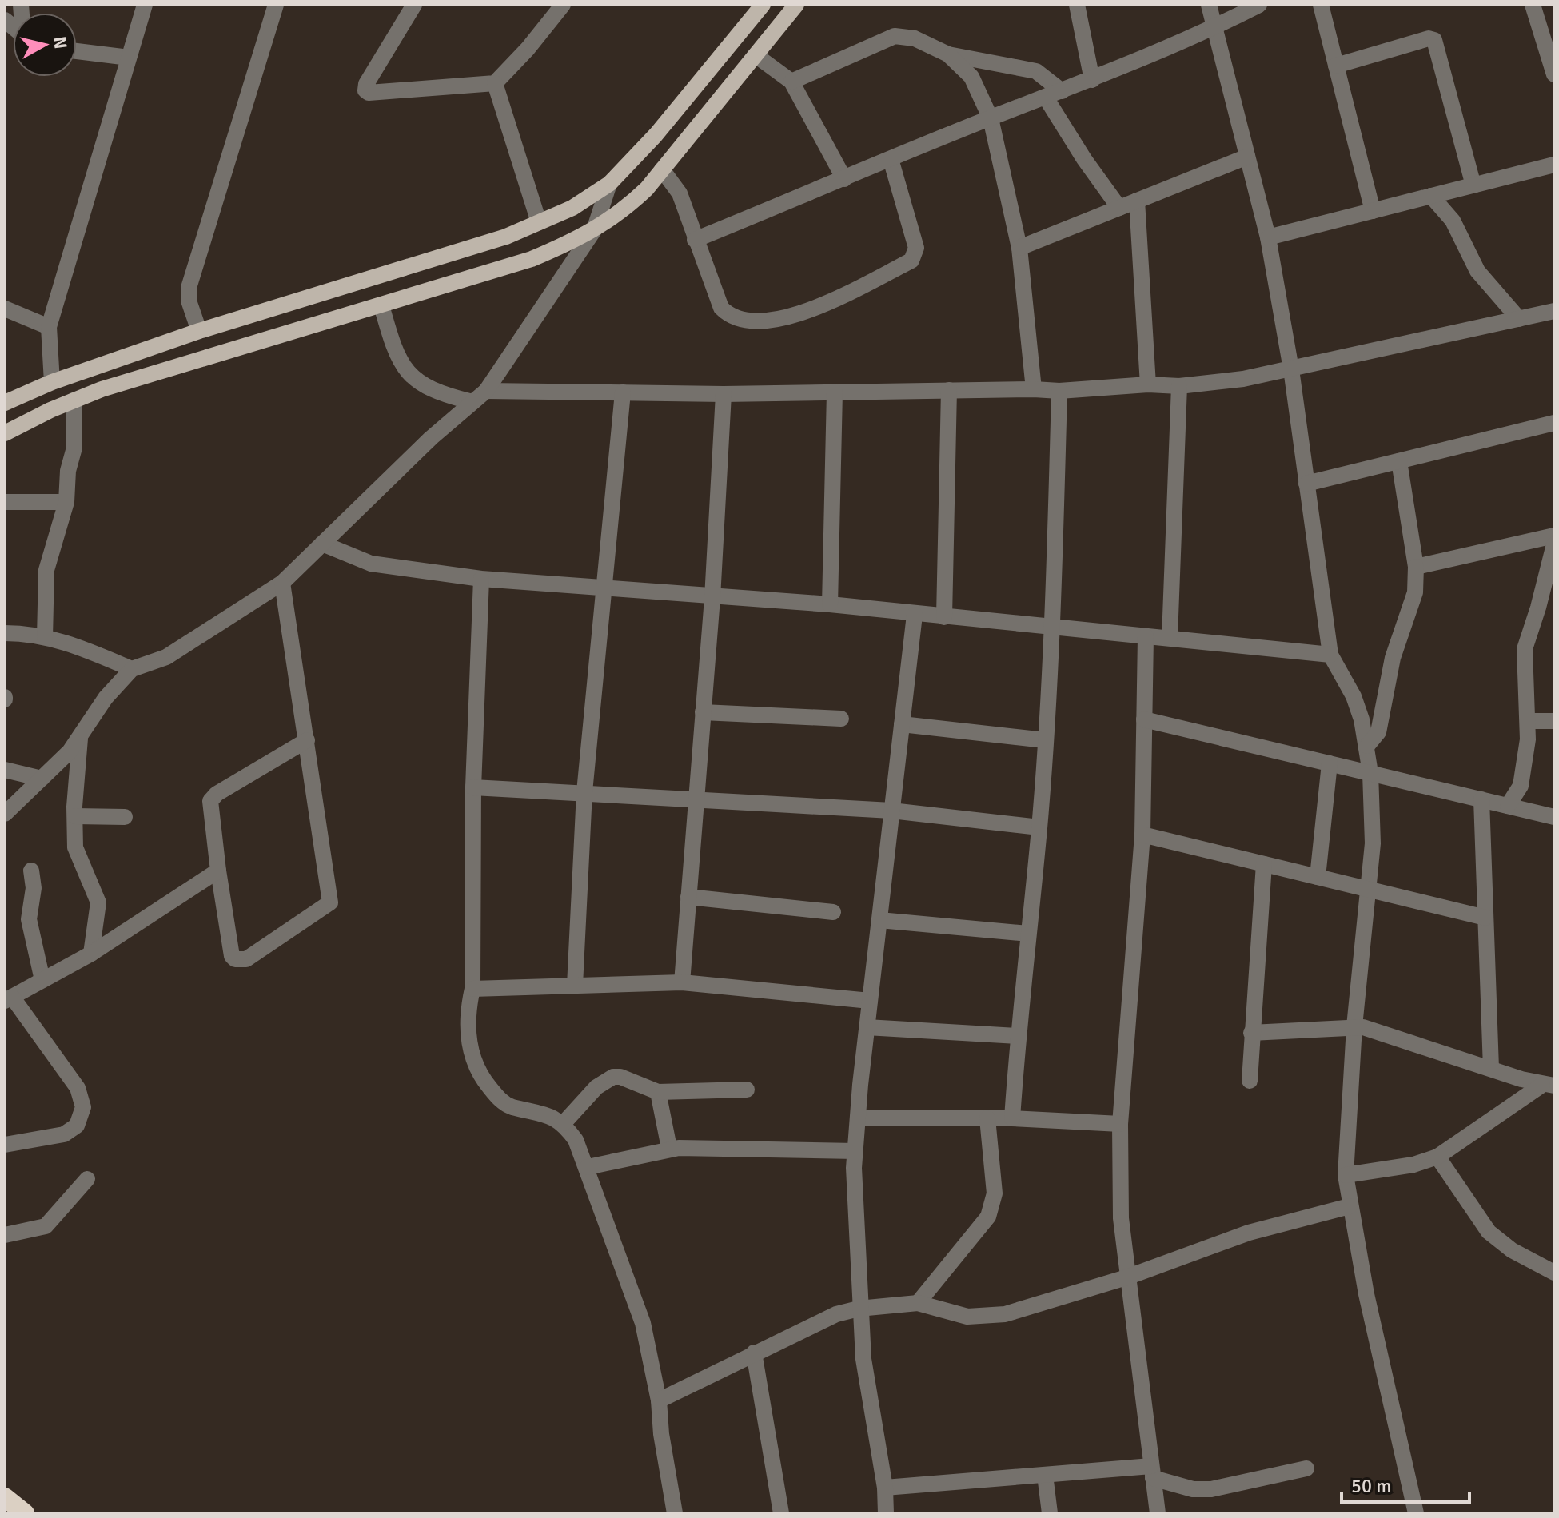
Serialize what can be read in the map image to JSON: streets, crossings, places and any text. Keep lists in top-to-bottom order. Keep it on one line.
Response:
{"scale_bar":"50 m","north":"right"}
